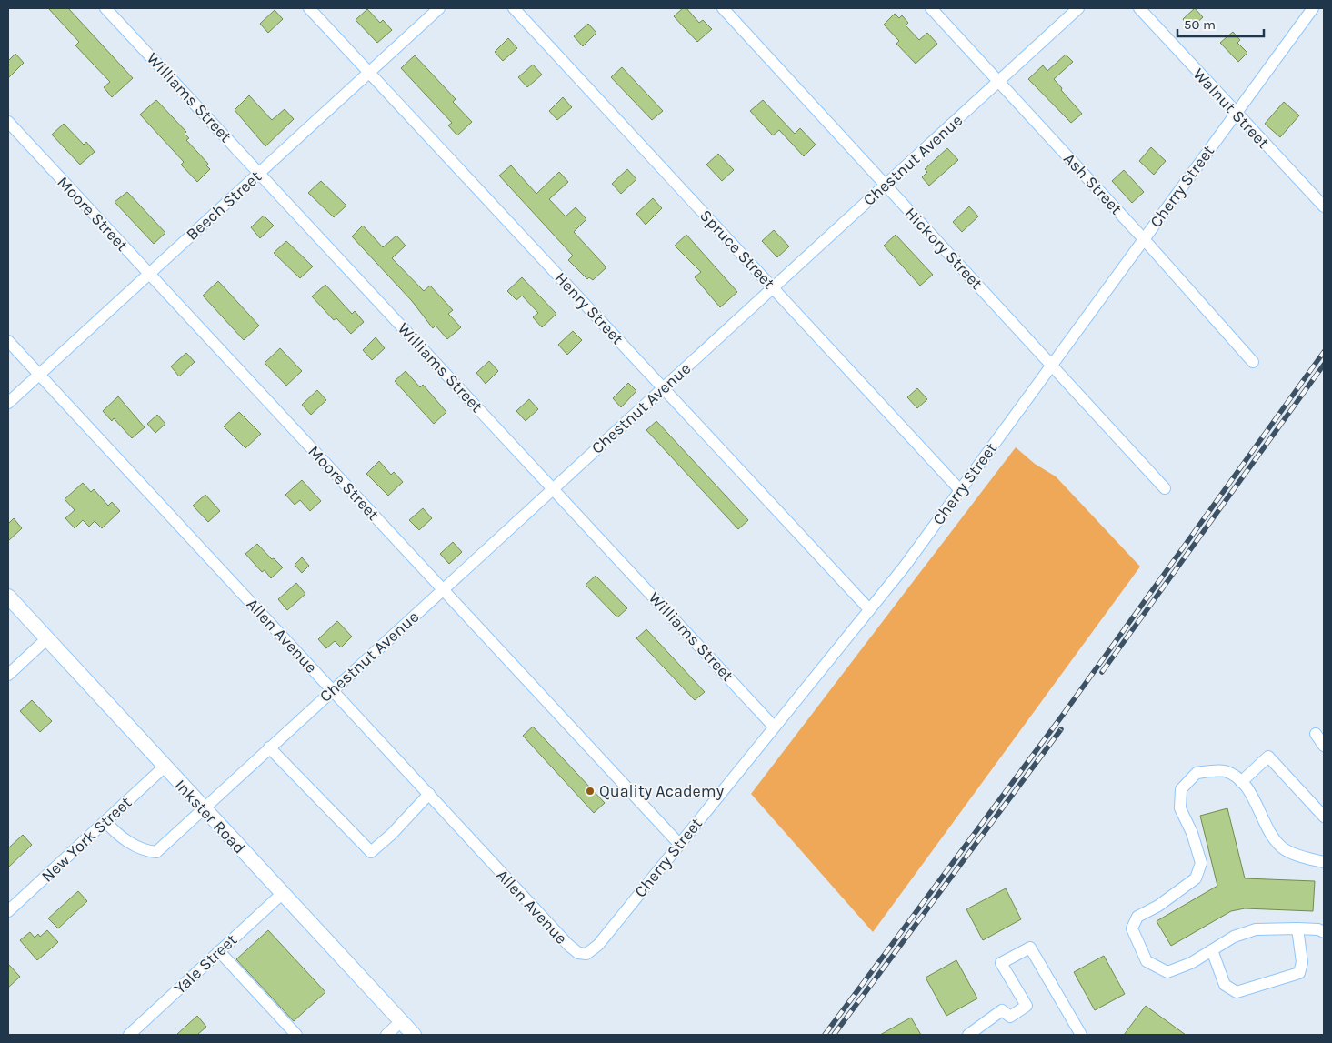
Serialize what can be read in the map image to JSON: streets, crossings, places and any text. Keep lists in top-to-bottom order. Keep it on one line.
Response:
{"streets":{"main road":["Inkster Road"],"street":["Williams Street","Walnut Street","Chestnut Avenue","Ash Street","Cherry Street","Beech Street","Moore Street","Hickory Street","Spruce Street","Henry Street","Allen Avenue","New York Street","Yale Street"]},"crossings":[["Williams Street","Chestnut Avenue"],["Williams Street","Cherry Street"],["Williams Street","Beech Street"],["Walnut Street","Cherry Street"],["Chestnut Avenue","Ash Street"],["Chestnut Avenue","Moore Street"],["Chestnut Avenue","Hickory Street"],["Chestnut Avenue","Spruce Street"],["Chestnut Avenue","Henry Street"],["Chestnut Avenue","Allen Avenue"],["Chestnut Avenue","Inkster Road"],["Chestnut Avenue","New York Street"],["Ash Street","Cherry Street"],["Cherry Street","Moore Street"],["Cherry Street","Hickory Street"],["Cherry Street","Spruce Street"],["Cherry Street","Henry Street"],["Cherry Street","Allen Avenue"],["Beech Street","Moore Street"],["Beech Street","Henry Street"],["Beech Street","Allen Avenue"],["Inkster Road","New York Street"],["Inkster Road","Yale Street"]],"places":["Quality Academy"],"scale_bar":"50 m"}
